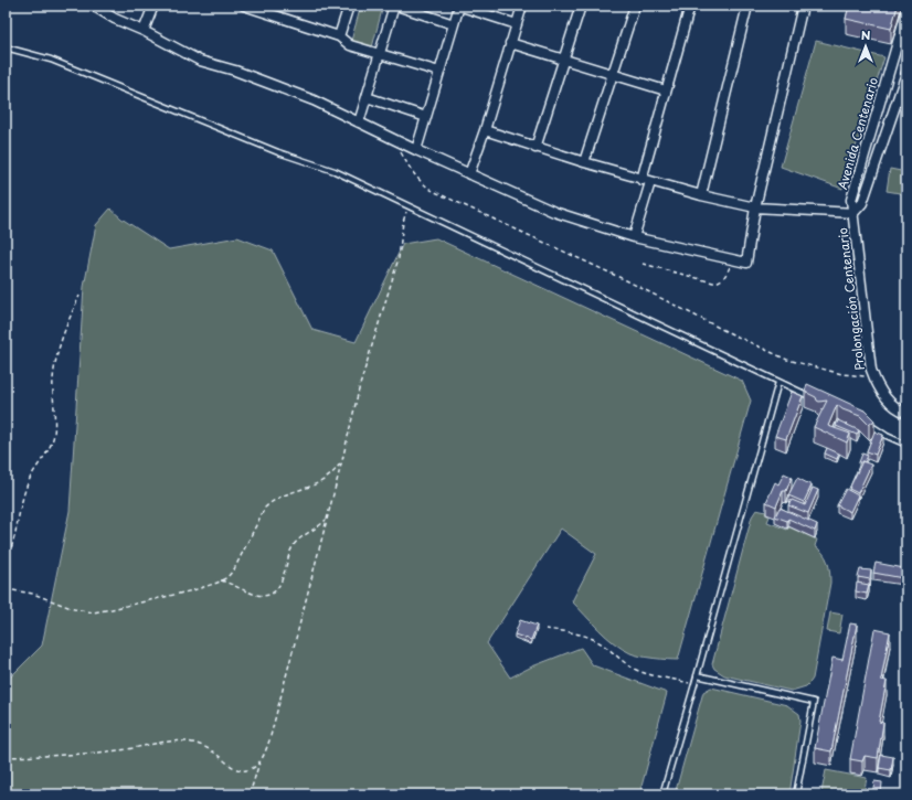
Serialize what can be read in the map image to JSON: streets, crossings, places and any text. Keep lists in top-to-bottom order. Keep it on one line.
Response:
{"streets":{"street":["Avenida Centenario","Prolongación Centenario"]},"crossings":[["Avenida Centenario","Prolongación Centenario"]],"north":"top"}
